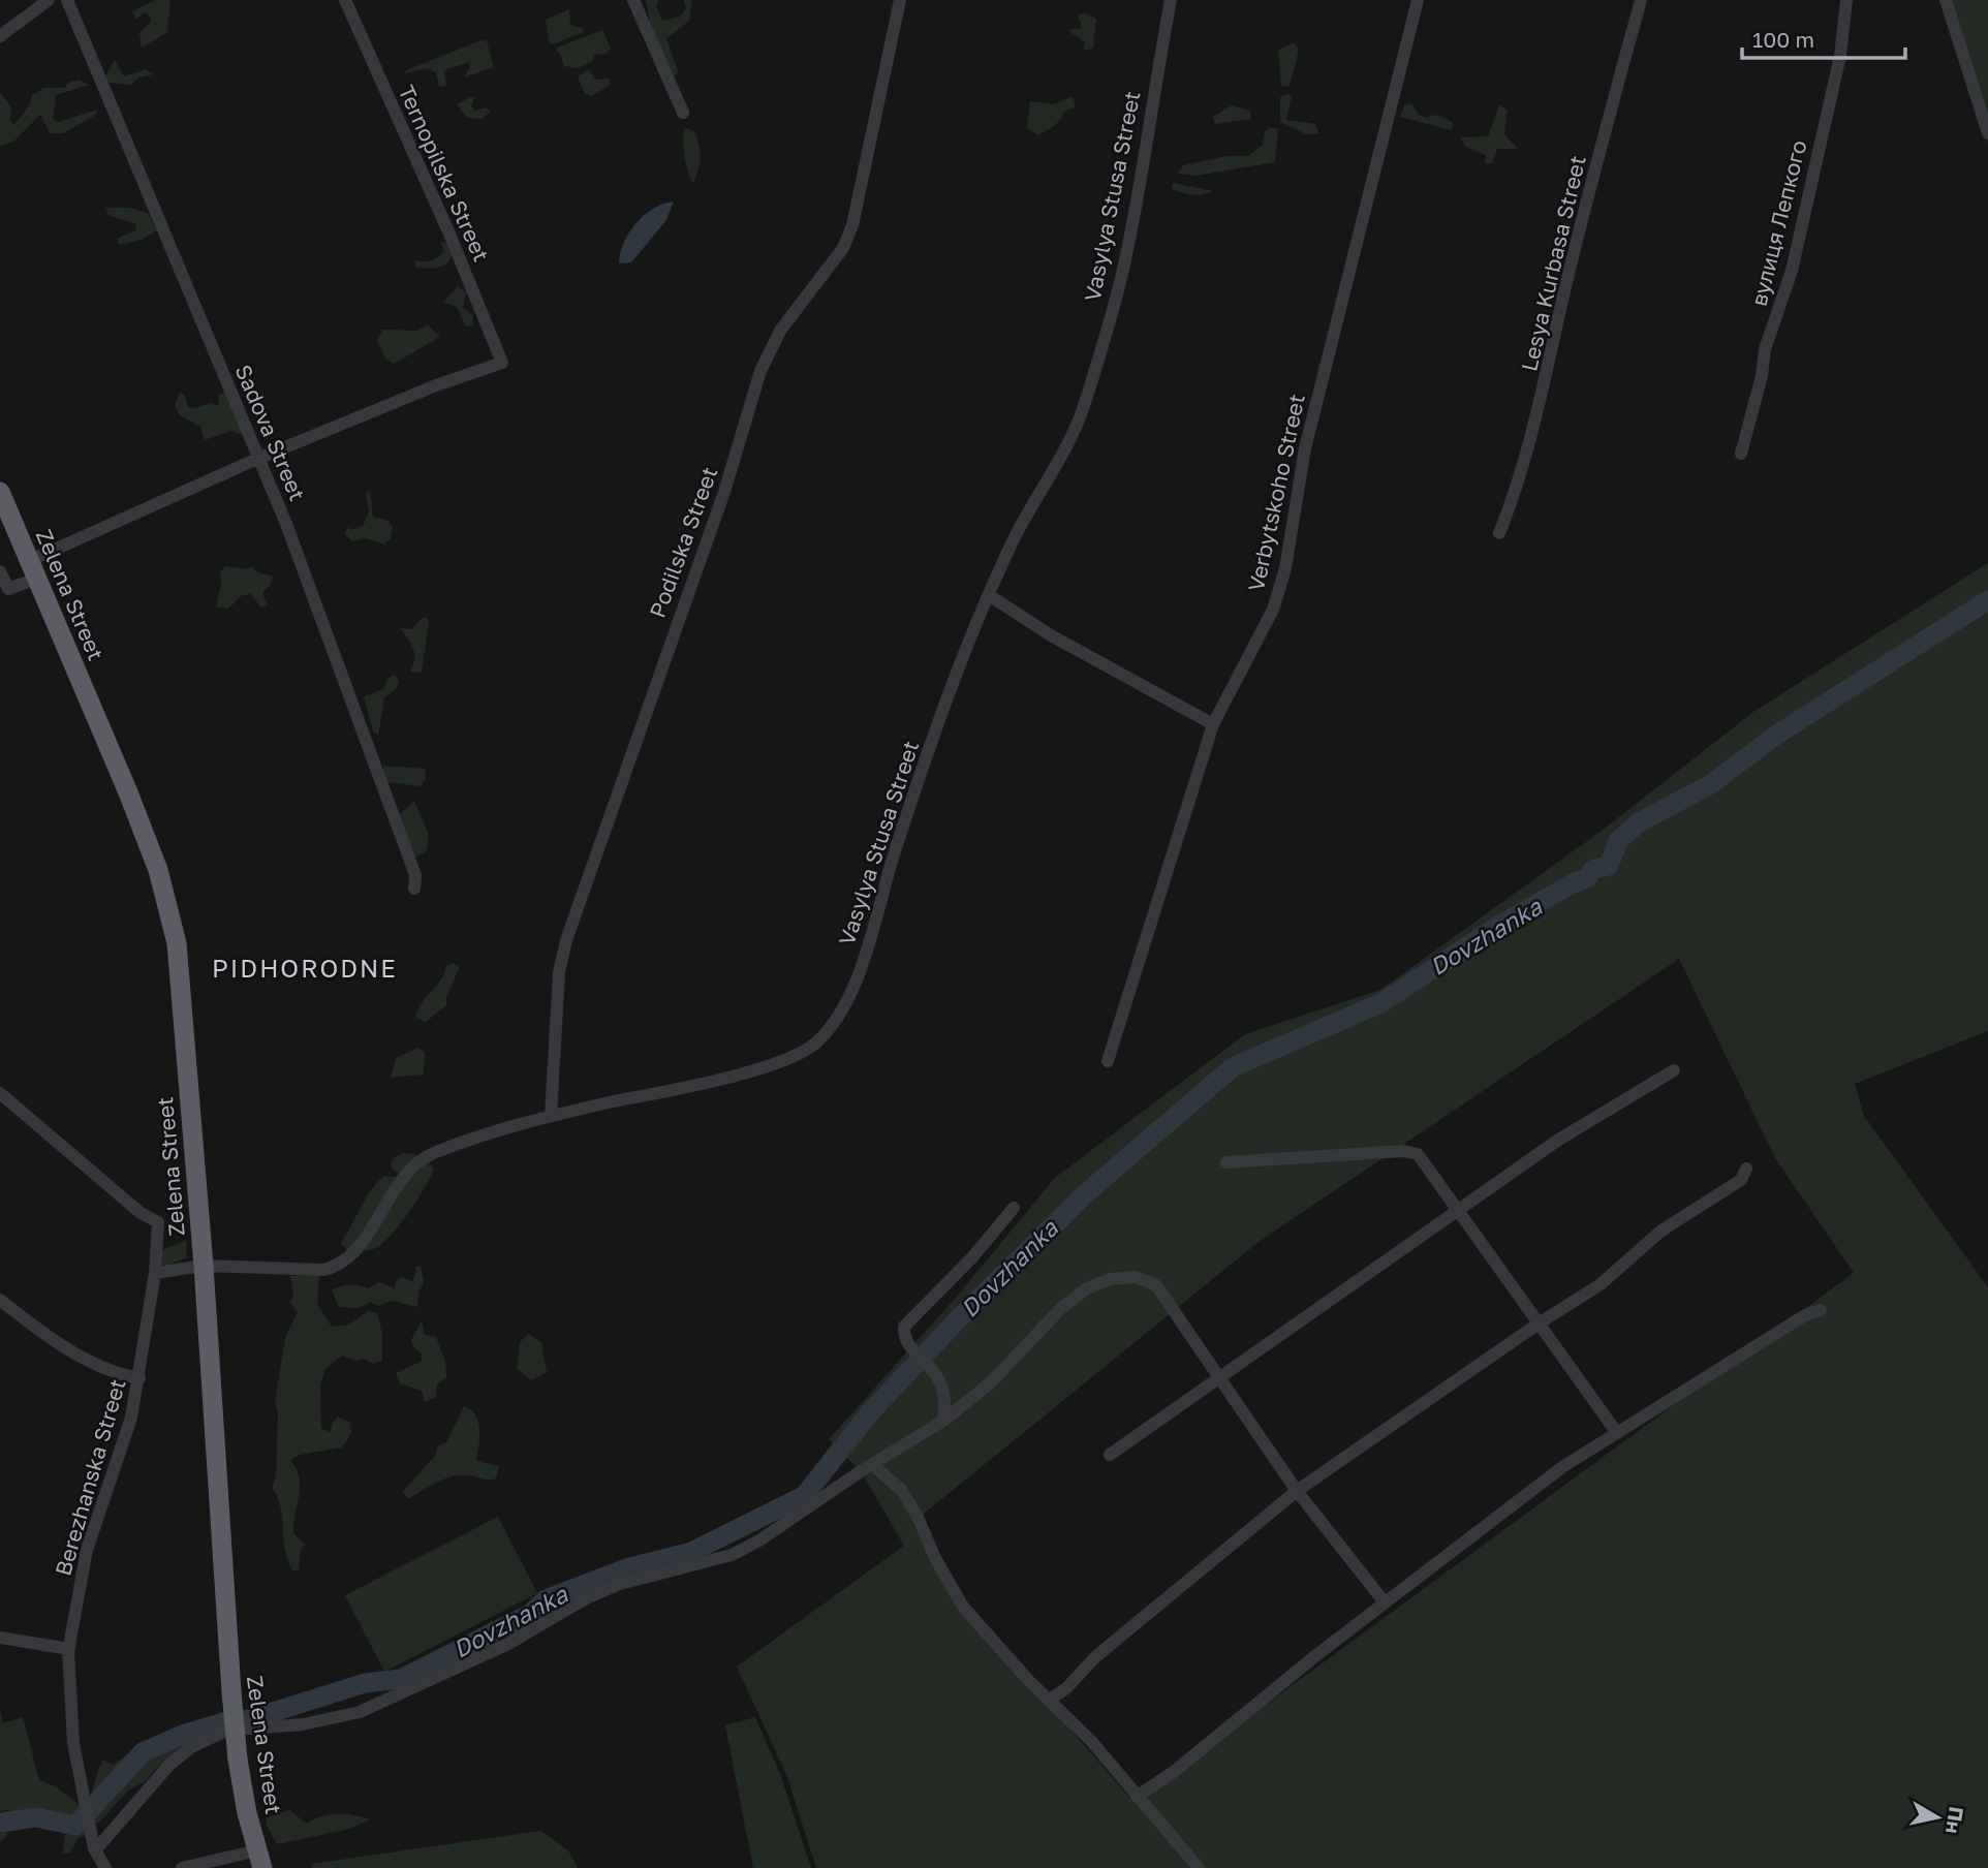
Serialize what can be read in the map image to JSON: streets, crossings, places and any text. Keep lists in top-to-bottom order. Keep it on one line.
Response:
{"streets":{"highway":["Zelena Street"],"street":["Ternopilska Street","Vasylya Stusa Street","вулиця Лепкого","Lesya Kurbasa Street","Sadova Street","Verbytskoho Street","Podilska Street","Berezhanska Street"]},"crossings":[["Ternopilska Street","Sadova Street"],["Vasylya Stusa Street","Podilska Street"],["Vasylya Stusa Street","Zelena Street"]],"districts":["PIDHORODNE"],"water":["Dovzhanka"],"scale_bar":"100 m","north":"right"}
